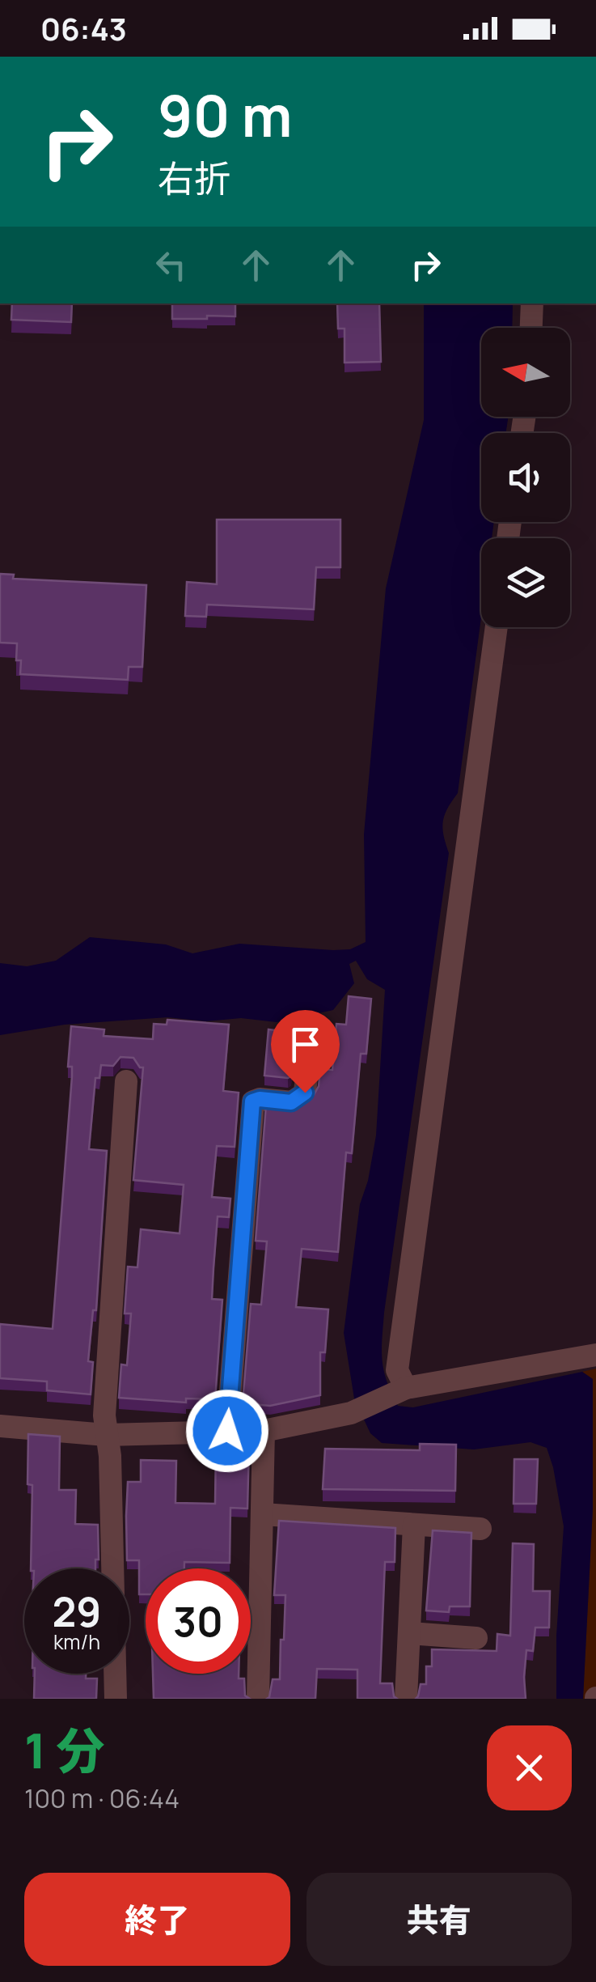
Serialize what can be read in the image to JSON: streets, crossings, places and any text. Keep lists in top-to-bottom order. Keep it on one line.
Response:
{"north":"left","page":{"status":"06:43","turn":["90 m","右折"],"speed":"29 km/h","limit":"30","heading":["1 分","100 m · 06:44"],"buttons":["終了","共有"]}}
